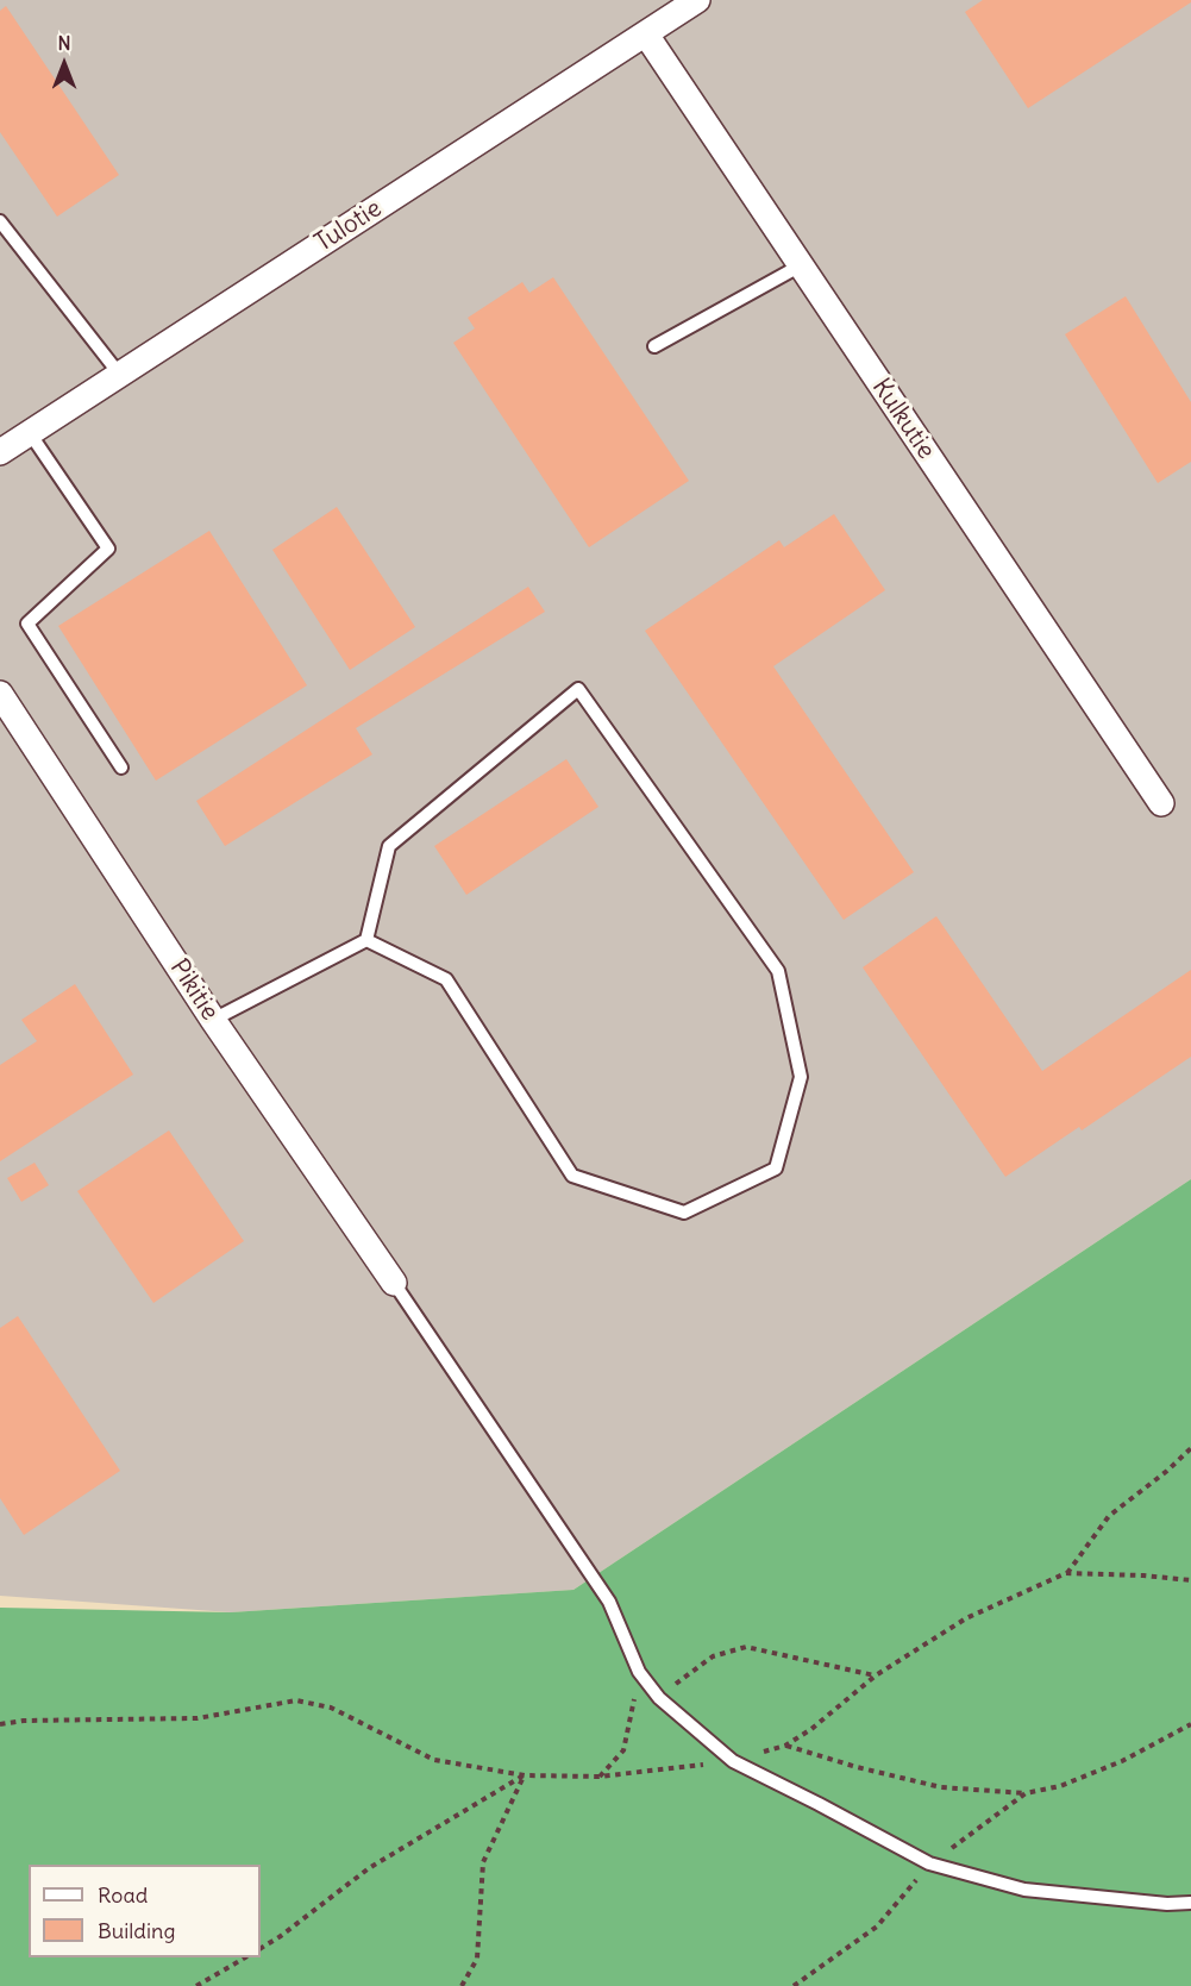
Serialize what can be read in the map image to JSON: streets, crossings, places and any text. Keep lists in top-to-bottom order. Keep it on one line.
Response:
{"streets":{"street":["Tulotie","Kulkutie","Pikitie"]},"crossings":[["Tulotie","Kulkutie"]],"legend":["Road","Building"],"north":"top"}
